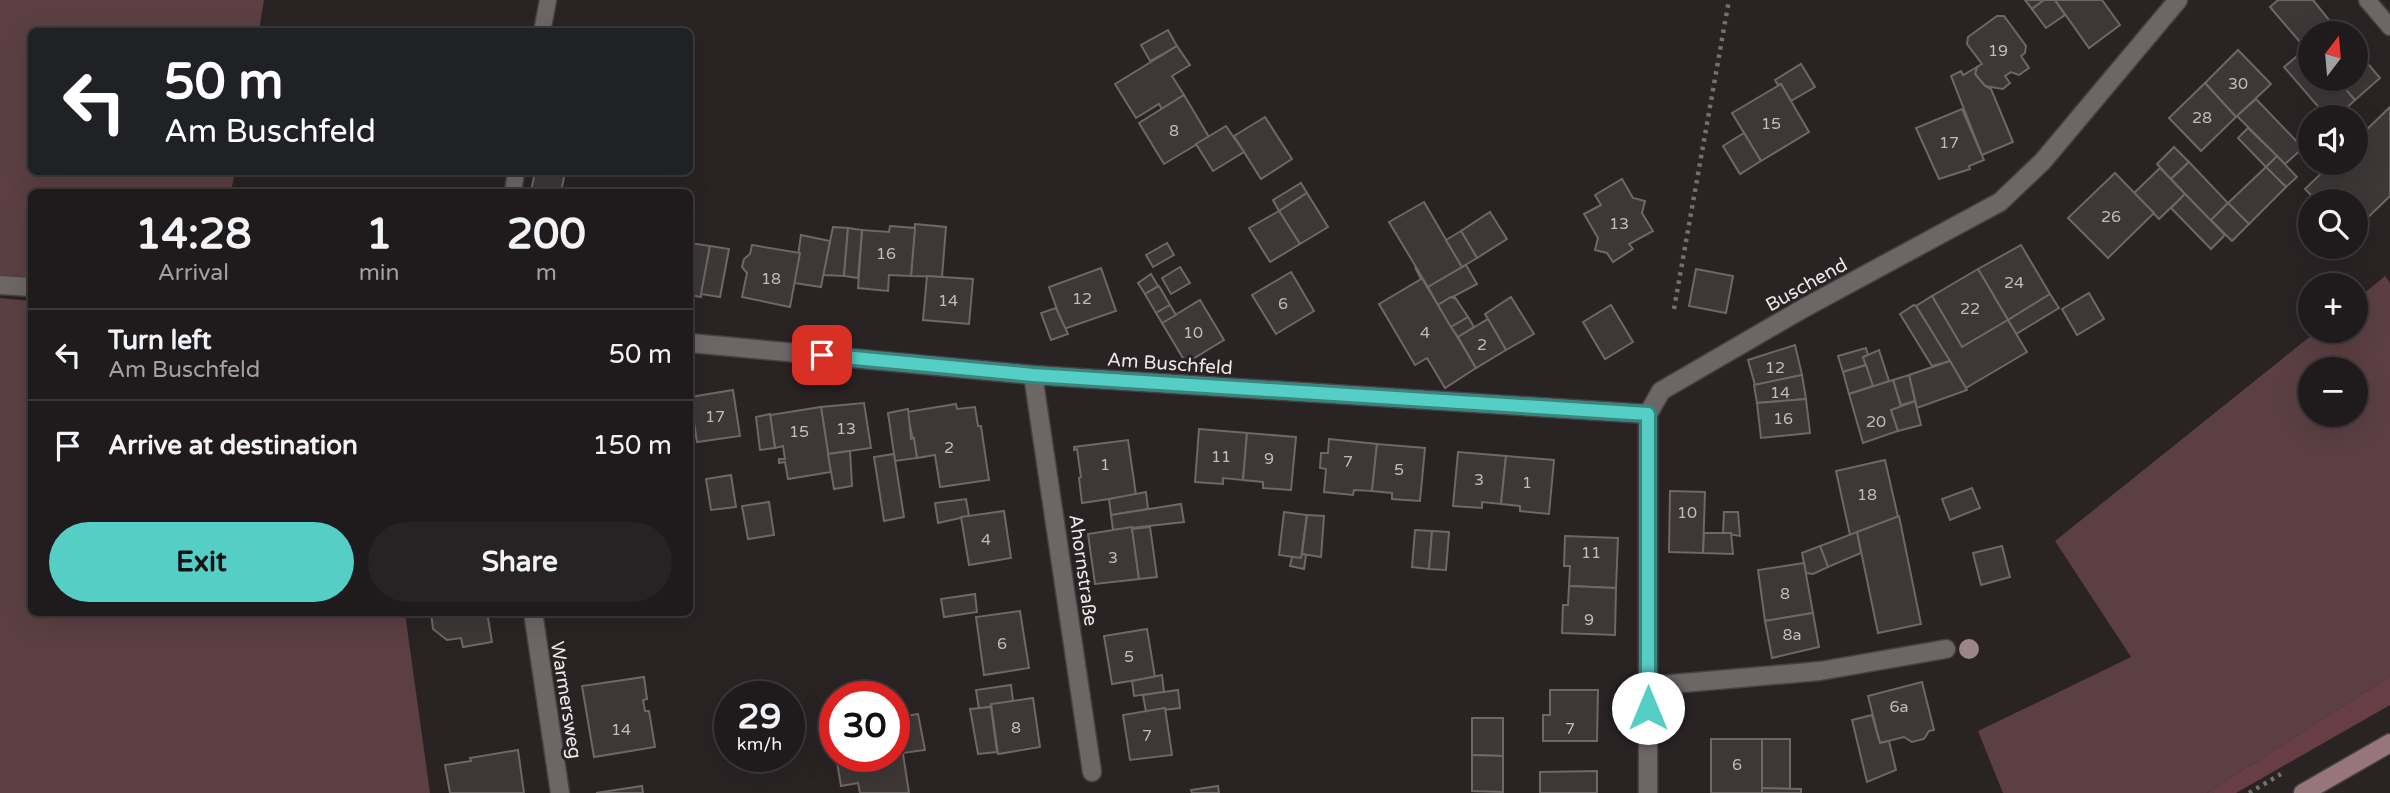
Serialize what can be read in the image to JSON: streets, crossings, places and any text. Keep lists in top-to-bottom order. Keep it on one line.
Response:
{"streets":{"street":["Buschend","Am Buschfeld","Ahornstraße","Warmersweg"]},"crossings":[["Buschend","Am Buschfeld"],["Am Buschfeld","Ahornstraße"]],"house_numbers":["19","30","28","15","8","17","26","13","16","18","24","12","14","6","22","10","4","2","12","14","17","16","20","13","15","2","11","9","7","1","5","3","1","18","10","4","11","3","8","9","8a","6","5","6a","8","7","14","7","6"],"north":"top","page":{"map_buttons":["+","−"],"turn":["50 m","Am Buschfeld"],"eta":["14:28","Arrival","1","min","200","m"],"list":[{"name":"Turn left","note":"Am Buschfeld","value":"50 m"},{"name":"Arrive at destination","value":"150 m"}],"buttons":["Exit","Share"],"speed":"29 km/h","limit":"30"}}
